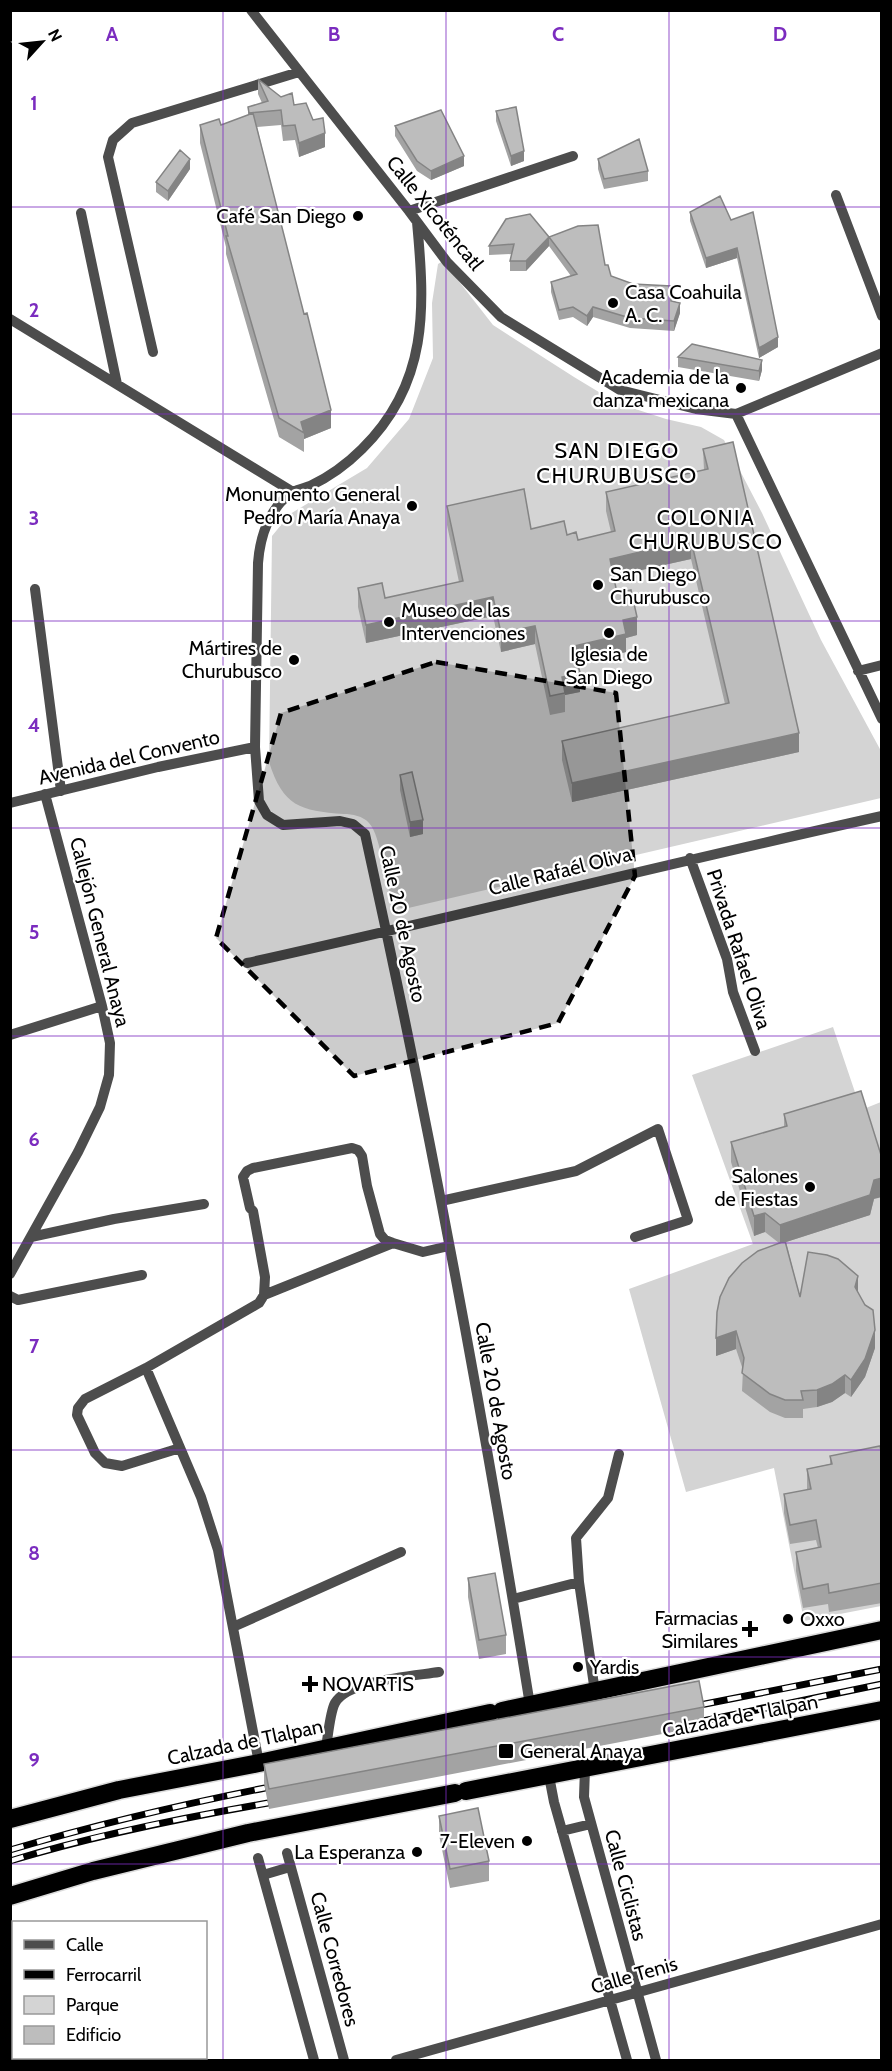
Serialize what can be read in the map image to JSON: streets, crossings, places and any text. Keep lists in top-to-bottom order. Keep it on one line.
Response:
{"streets":{"highway":["Calzada de Tlalpan"],"street":["Calle Xicoténcatl","Avenida del Convento","Calle Rafaél Oliva","Calle 20 de Agosto","Callejón General Anaya","Privada Rafael Oliva","Calle Ciclistas","Calle Corredores","Calle Tenis"]},"crossings":[["Calle Xicoténcatl","Calle 20 de Agosto"],["Avenida del Convento","Calle 20 de Agosto"],["Avenida del Convento","Callejón General Anaya"],["Calle Rafaél Oliva","Calle 20 de Agosto"],["Calle Rafaél Oliva","Privada Rafael Oliva"],["Calle 20 de Agosto","Calzada de Tlalpan"],["Calzada de Tlalpan","Calle Ciclistas"],["Calle Ciclistas","Calle Tenis"]],"districts":["SAN DIEGO CHURUBUSCO","COLONIA CHURUBUSCO"],"places":{"other":["Café San Diego","Casa Coahuila A. C.","Academia de la danza mexicana","Monumento General Pedro María Anaya","San Diego Churubusco","Museo de las Intervenciones","Iglesia de San Diego","Mártires de Churubusco","Salones de Fiestas","Oxxo","Yardis","7-Eleven","La Esperanza"],"health":["Farmacias Similares","NOVARTIS"],"transit":["General Anaya"]},"legend":["Calle","Ferrocarril","Parque","Edificio"],"north":"top right","grid":{"columns":["A","B","C","D"],"rows":["1","2","3","4","5","6","7","8","9"]}}
